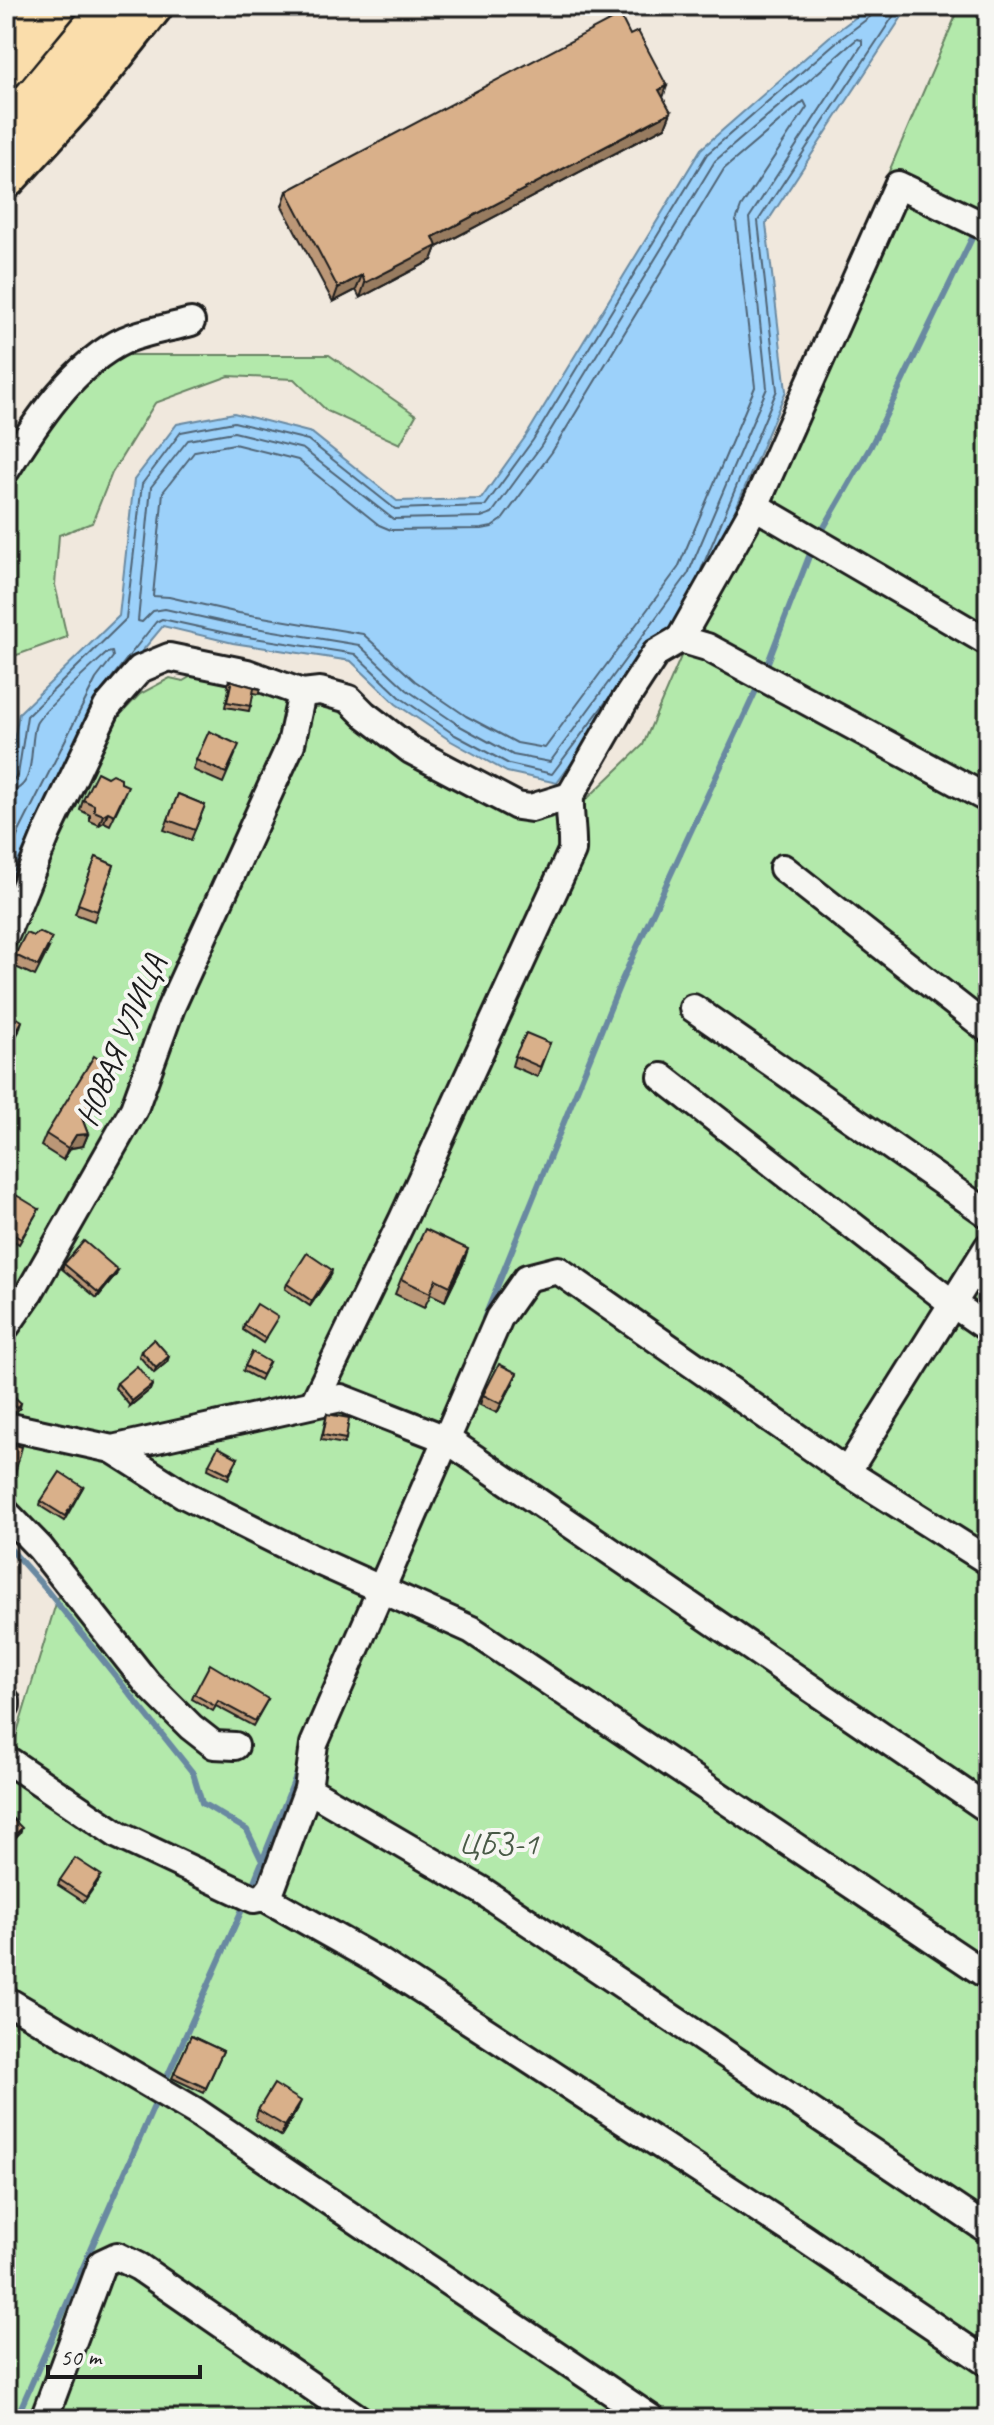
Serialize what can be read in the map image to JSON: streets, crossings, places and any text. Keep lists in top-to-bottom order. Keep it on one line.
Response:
{"streets":{"street":["НОВАЯ УЛИЦА"]},"parks":["ЦБЗ-1"],"scale_bar":"50 m"}
